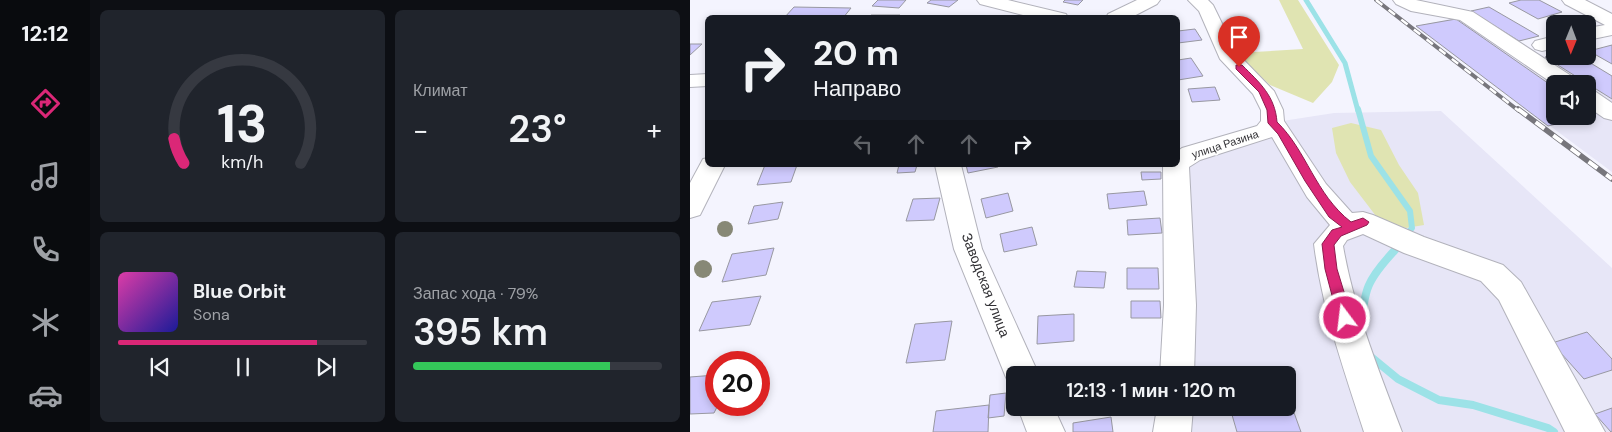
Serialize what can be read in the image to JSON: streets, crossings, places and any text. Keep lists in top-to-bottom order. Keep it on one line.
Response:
{"streets":{"street":["улица Разина","Заводская улица"]},"north":"bottom","page":{"tabs":"12:12","tile":["Климат",["Запас хода · 79%","395 km"]],"turn":["20 m","Направо"],"heat":["−","23°","+"],"song":["Blue Orbit","Sona"],"limit":"20","trip":"12:13 · 1 мин · 120 m","gauge":["13","km/h"]}}
